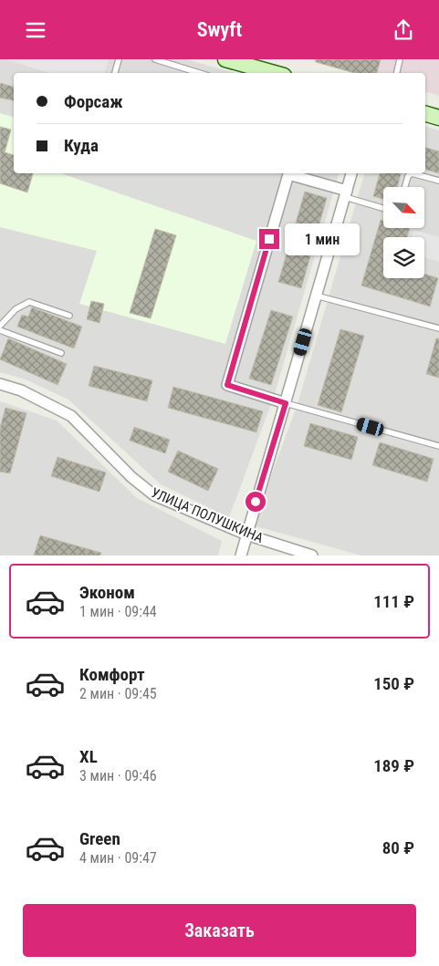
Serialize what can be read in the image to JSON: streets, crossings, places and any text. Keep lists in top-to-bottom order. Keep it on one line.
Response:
{"streets":{"street":["УЛИЦА ПОЛУШКИНА"]},"north":"bottom right","page":{"header":"Swyft","banner":["Форсаж","Куда"],"bubble":"1 мин","list":[{"name":"Эконом","note":"1 мин · 09:44","value":"111 ₽"},{"name":"Комфорт","note":"2 мин · 09:45","value":"150 ₽"},{"name":"XL","note":"3 мин · 09:46","value":"189 ₽"},{"name":"Green","note":"4 мин · 09:47","value":"80 ₽"}],"buttons":"Заказать"}}
